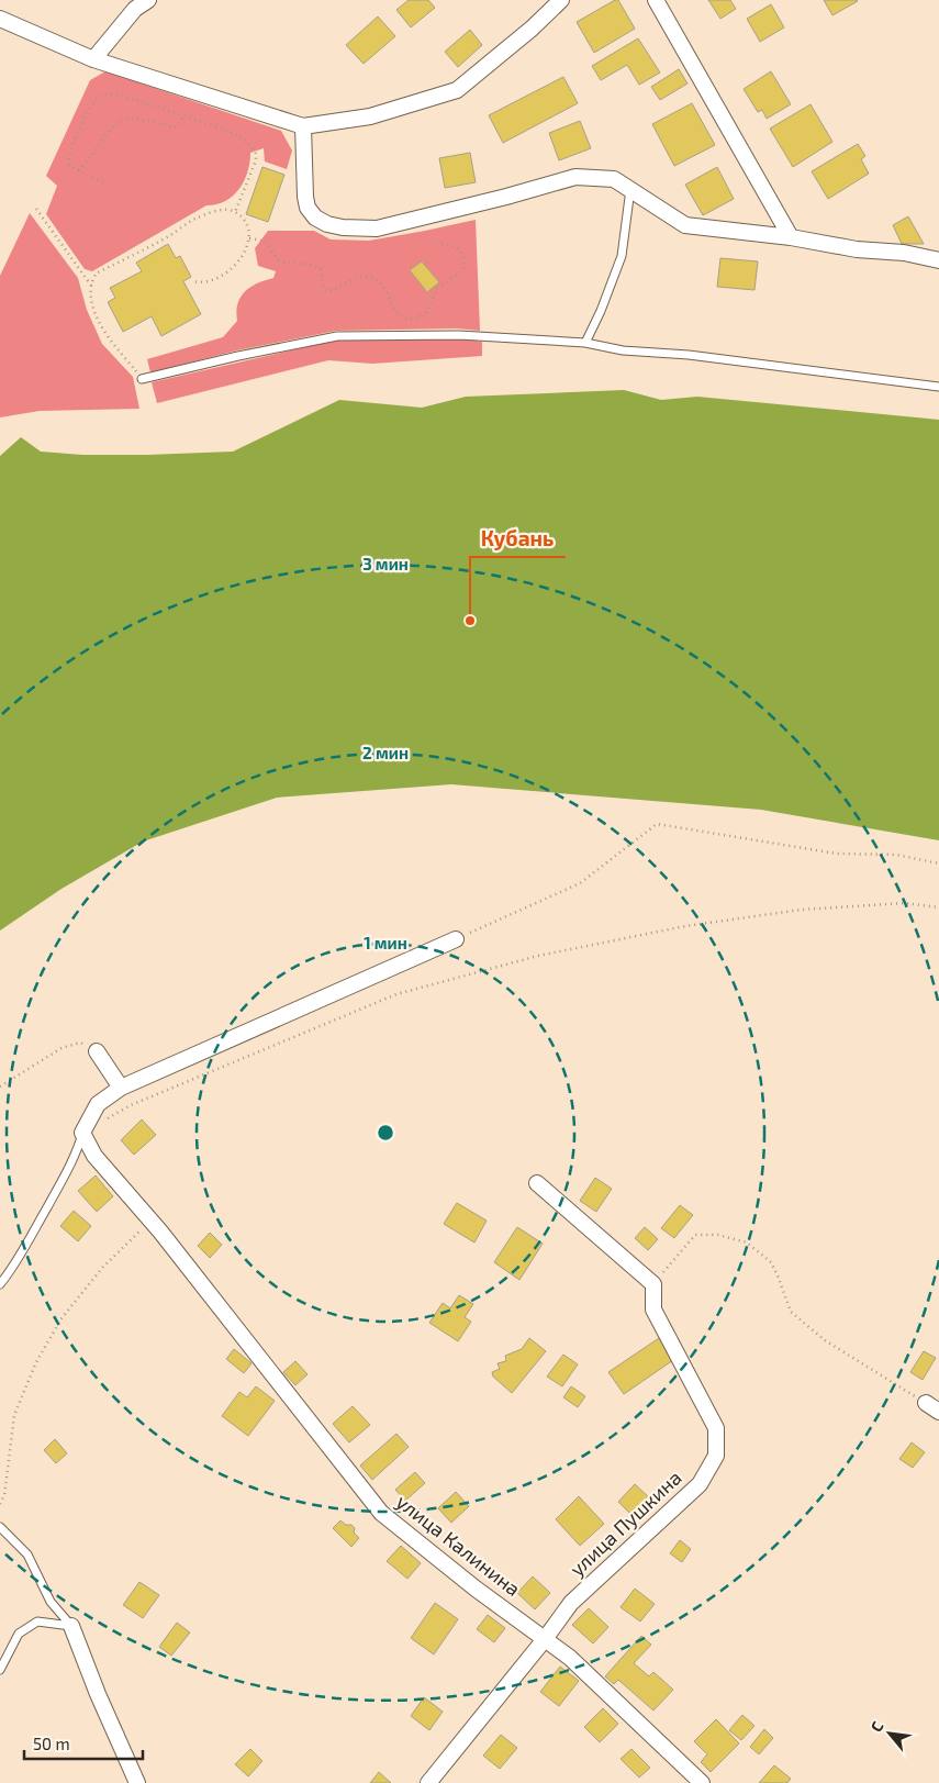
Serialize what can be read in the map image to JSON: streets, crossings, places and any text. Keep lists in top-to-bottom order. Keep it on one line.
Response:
{"streets":{"street":["улица Пушкина","улица Калинина"]},"crossings":[["улица Пушкина","улица Калинина"]],"places":["Кубань"],"scale_bar":"50 m","north":"top left","rings":["3 мин","2 мин","1 мин"]}
